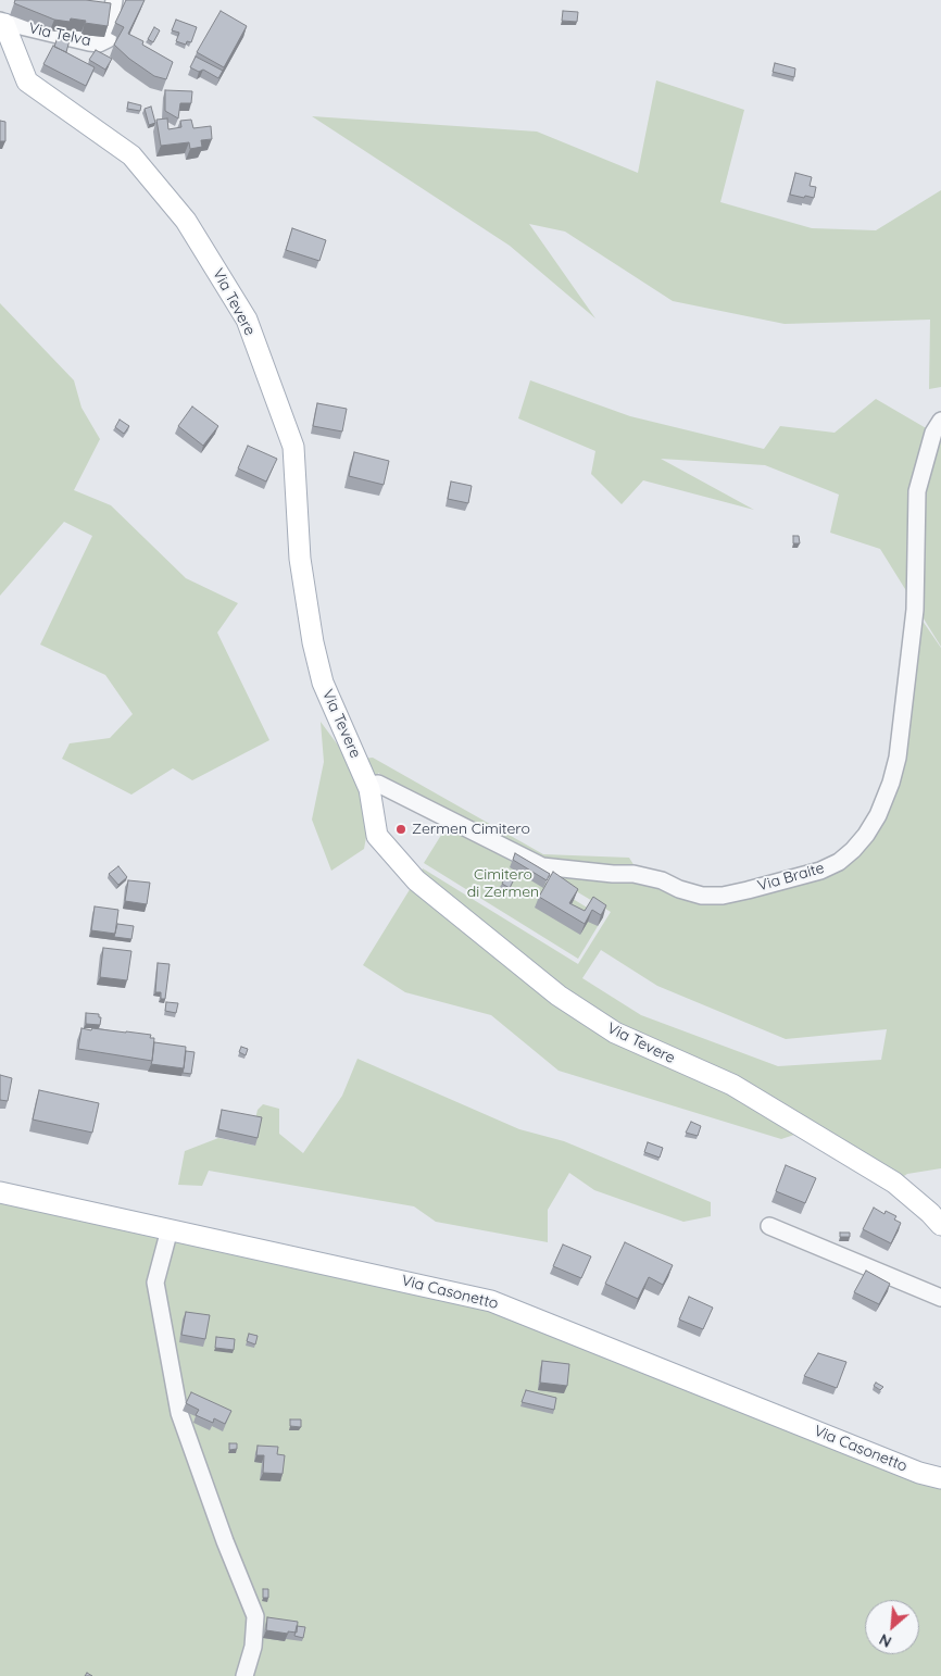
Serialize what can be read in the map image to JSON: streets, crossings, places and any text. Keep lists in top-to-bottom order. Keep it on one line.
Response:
{"streets":{"main road":["Via Tevere","Via Casonetto"],"street":["Via Telva","Via Braite"]},"crossings":[["Via Telva","Via Tevere"],["Via Tevere","Via Braite"]],"parks":["Cimitero di Zermen"],"places":["Zermen Cimitero"],"north":"bottom left"}
